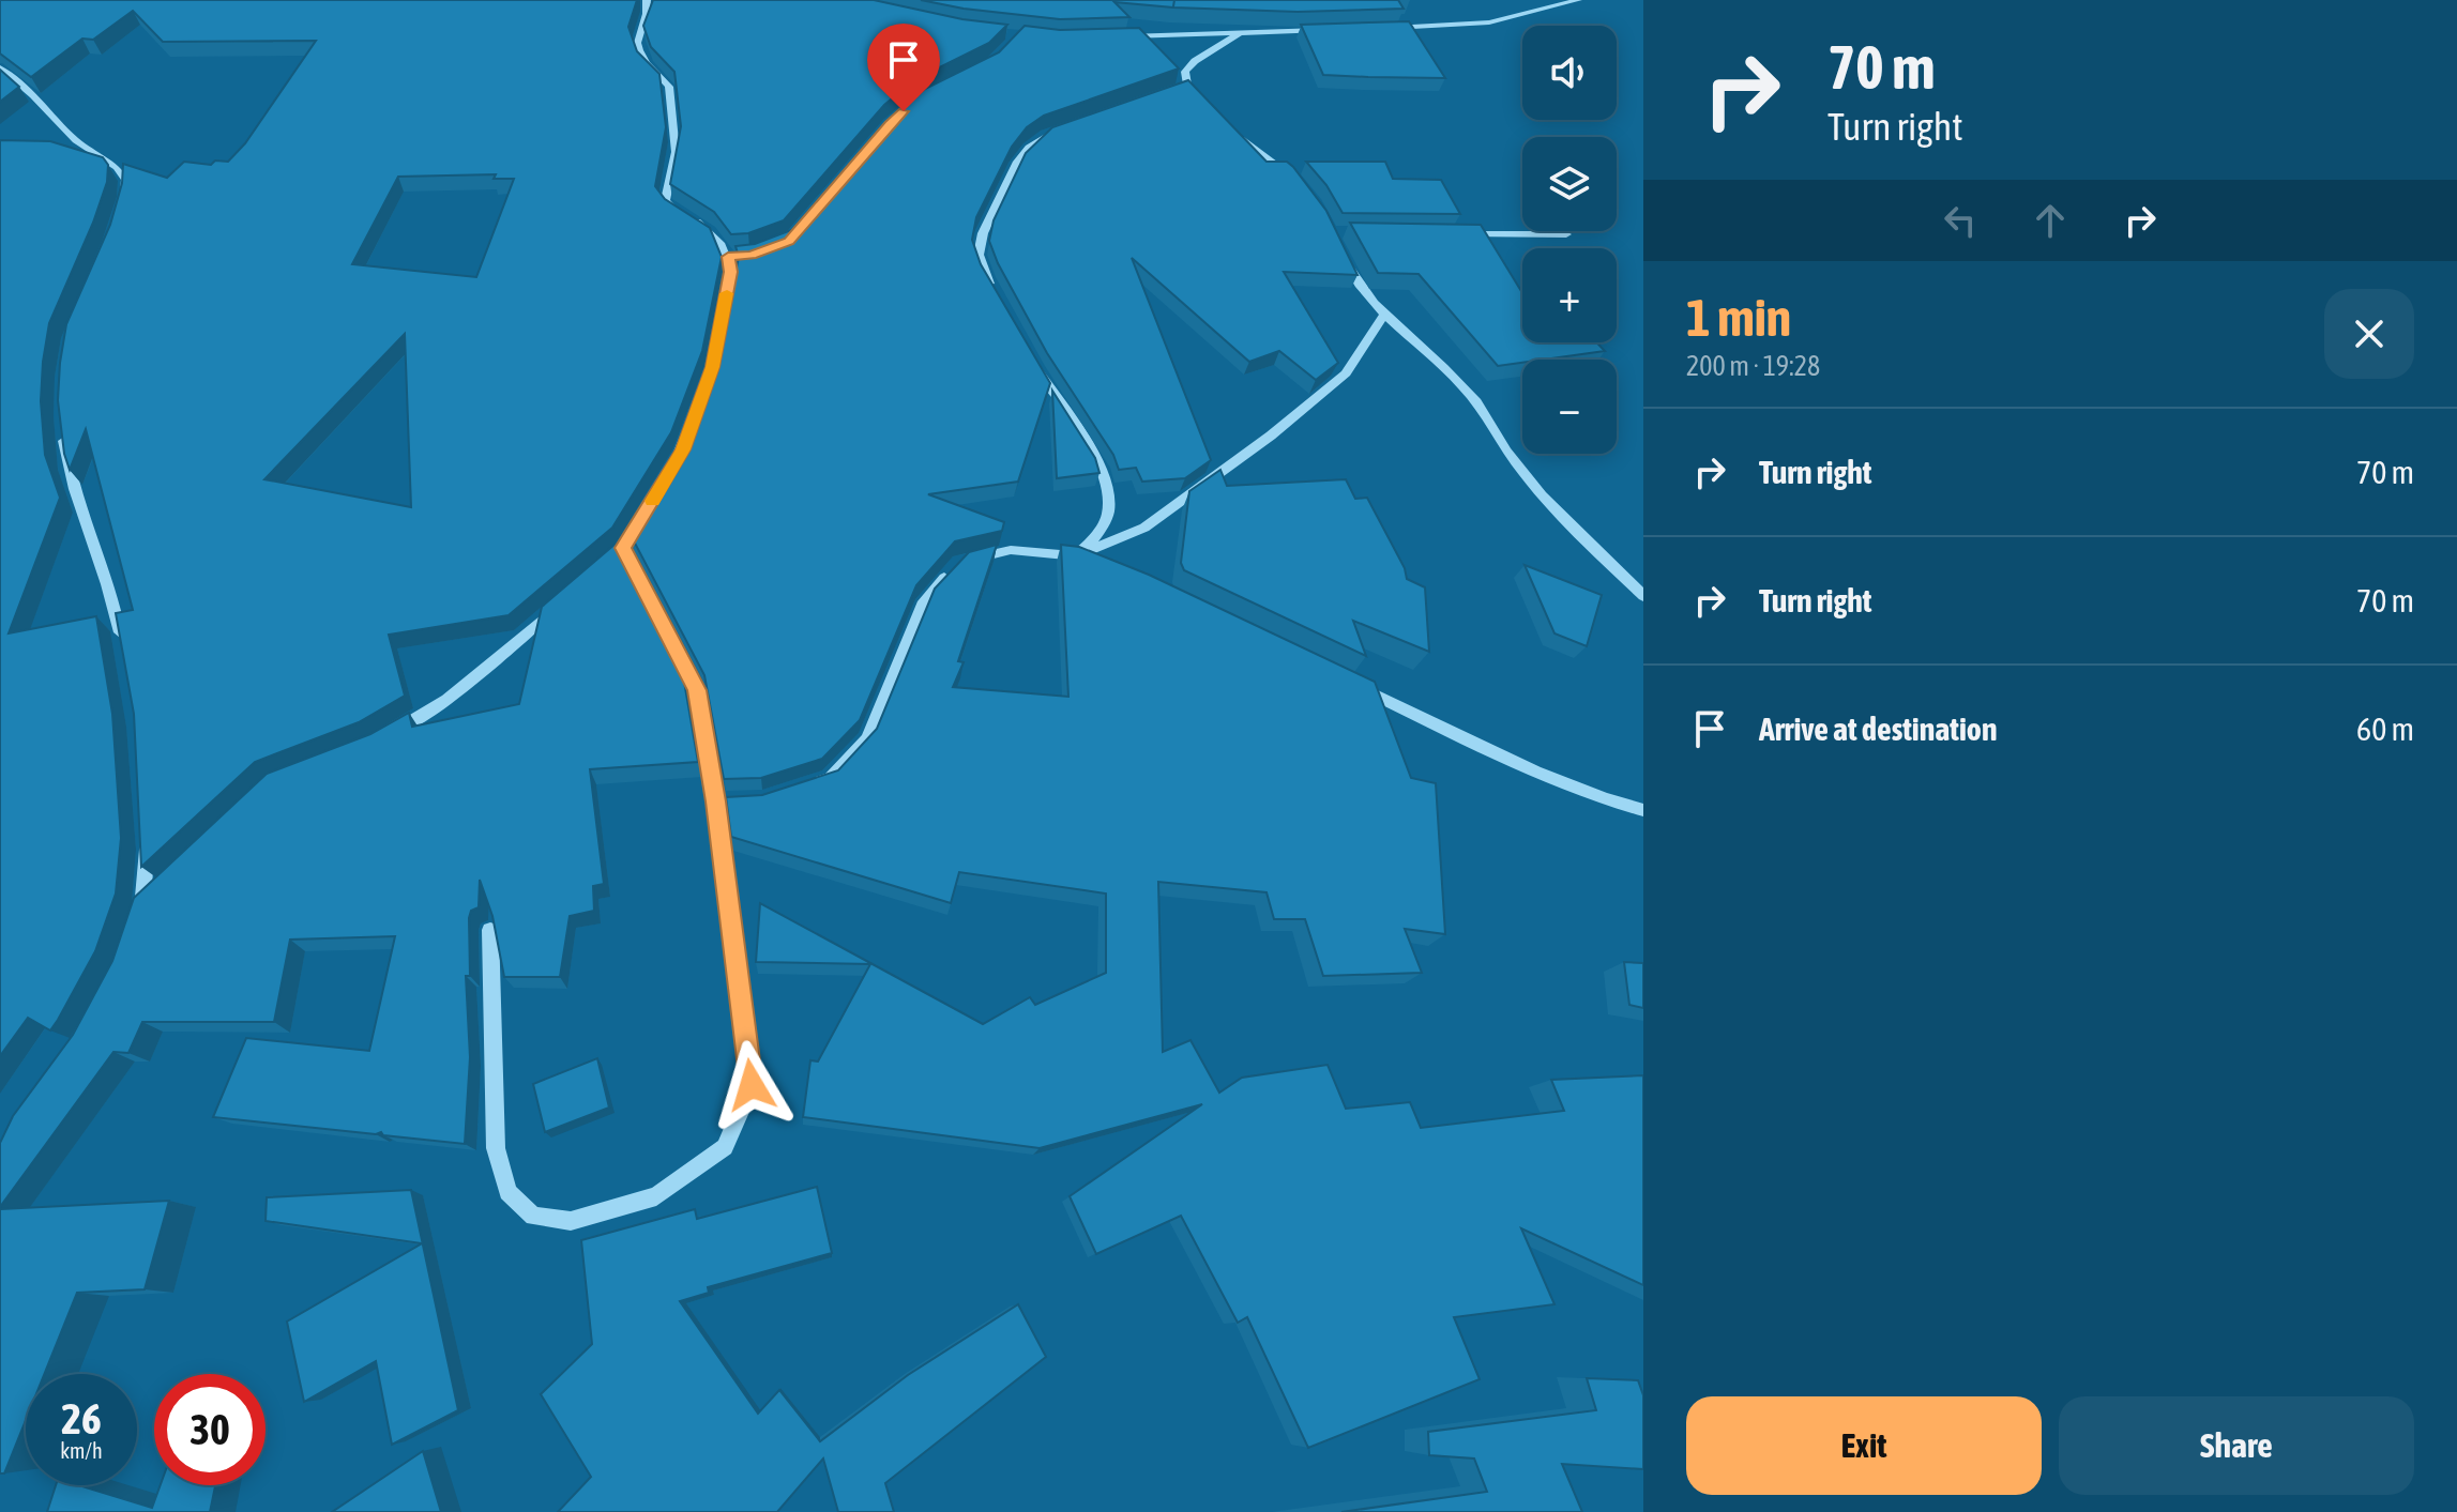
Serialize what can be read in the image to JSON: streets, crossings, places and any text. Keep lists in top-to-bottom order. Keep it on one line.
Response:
{"page":{"turn":["70 m","Turn right"],"map_buttons":["+","−"],"heading":["1 min","200 m · 19:28"],"list":[{"name":"Turn right","value":"70 m"},{"name":"Turn right","value":"70 m"},{"name":"Arrive at destination","value":"60 m"}],"speed":"26 km/h","limit":"30","buttons":["Exit","Share"]}}
